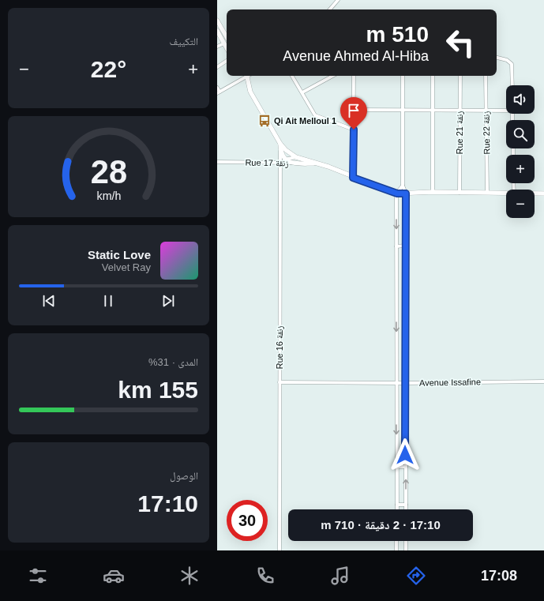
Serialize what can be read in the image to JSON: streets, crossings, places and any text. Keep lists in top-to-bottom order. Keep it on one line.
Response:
{"streets":{"street":["Rue 21 زنقة","Rue 22 زنقة","Rue 17 زنقة","Rue 16 زنقة","Avenue Issafine"]},"crossings":[["Rue 17 زنقة","Rue 16 زنقة"],["Rue 16 زنقة","Avenue Issafine"]],"places":{"bus stop":["Qi Ait Melloul 1"]},"page":{"tile":["التكييف",["المدى · 31%","155 km"],["الوصول","17:10"]],"turn":["510 m","Avenue Ahmed Al-Hiba"],"heat":["−","22°","+"],"map_buttons":["+","−"],"song":["Static Love","Velvet Ray"],"limit":"30","trip":"17:10 · 2 دقيقة · 710 m","tabs":"17:08","gauge":["28","km/h"]}}
